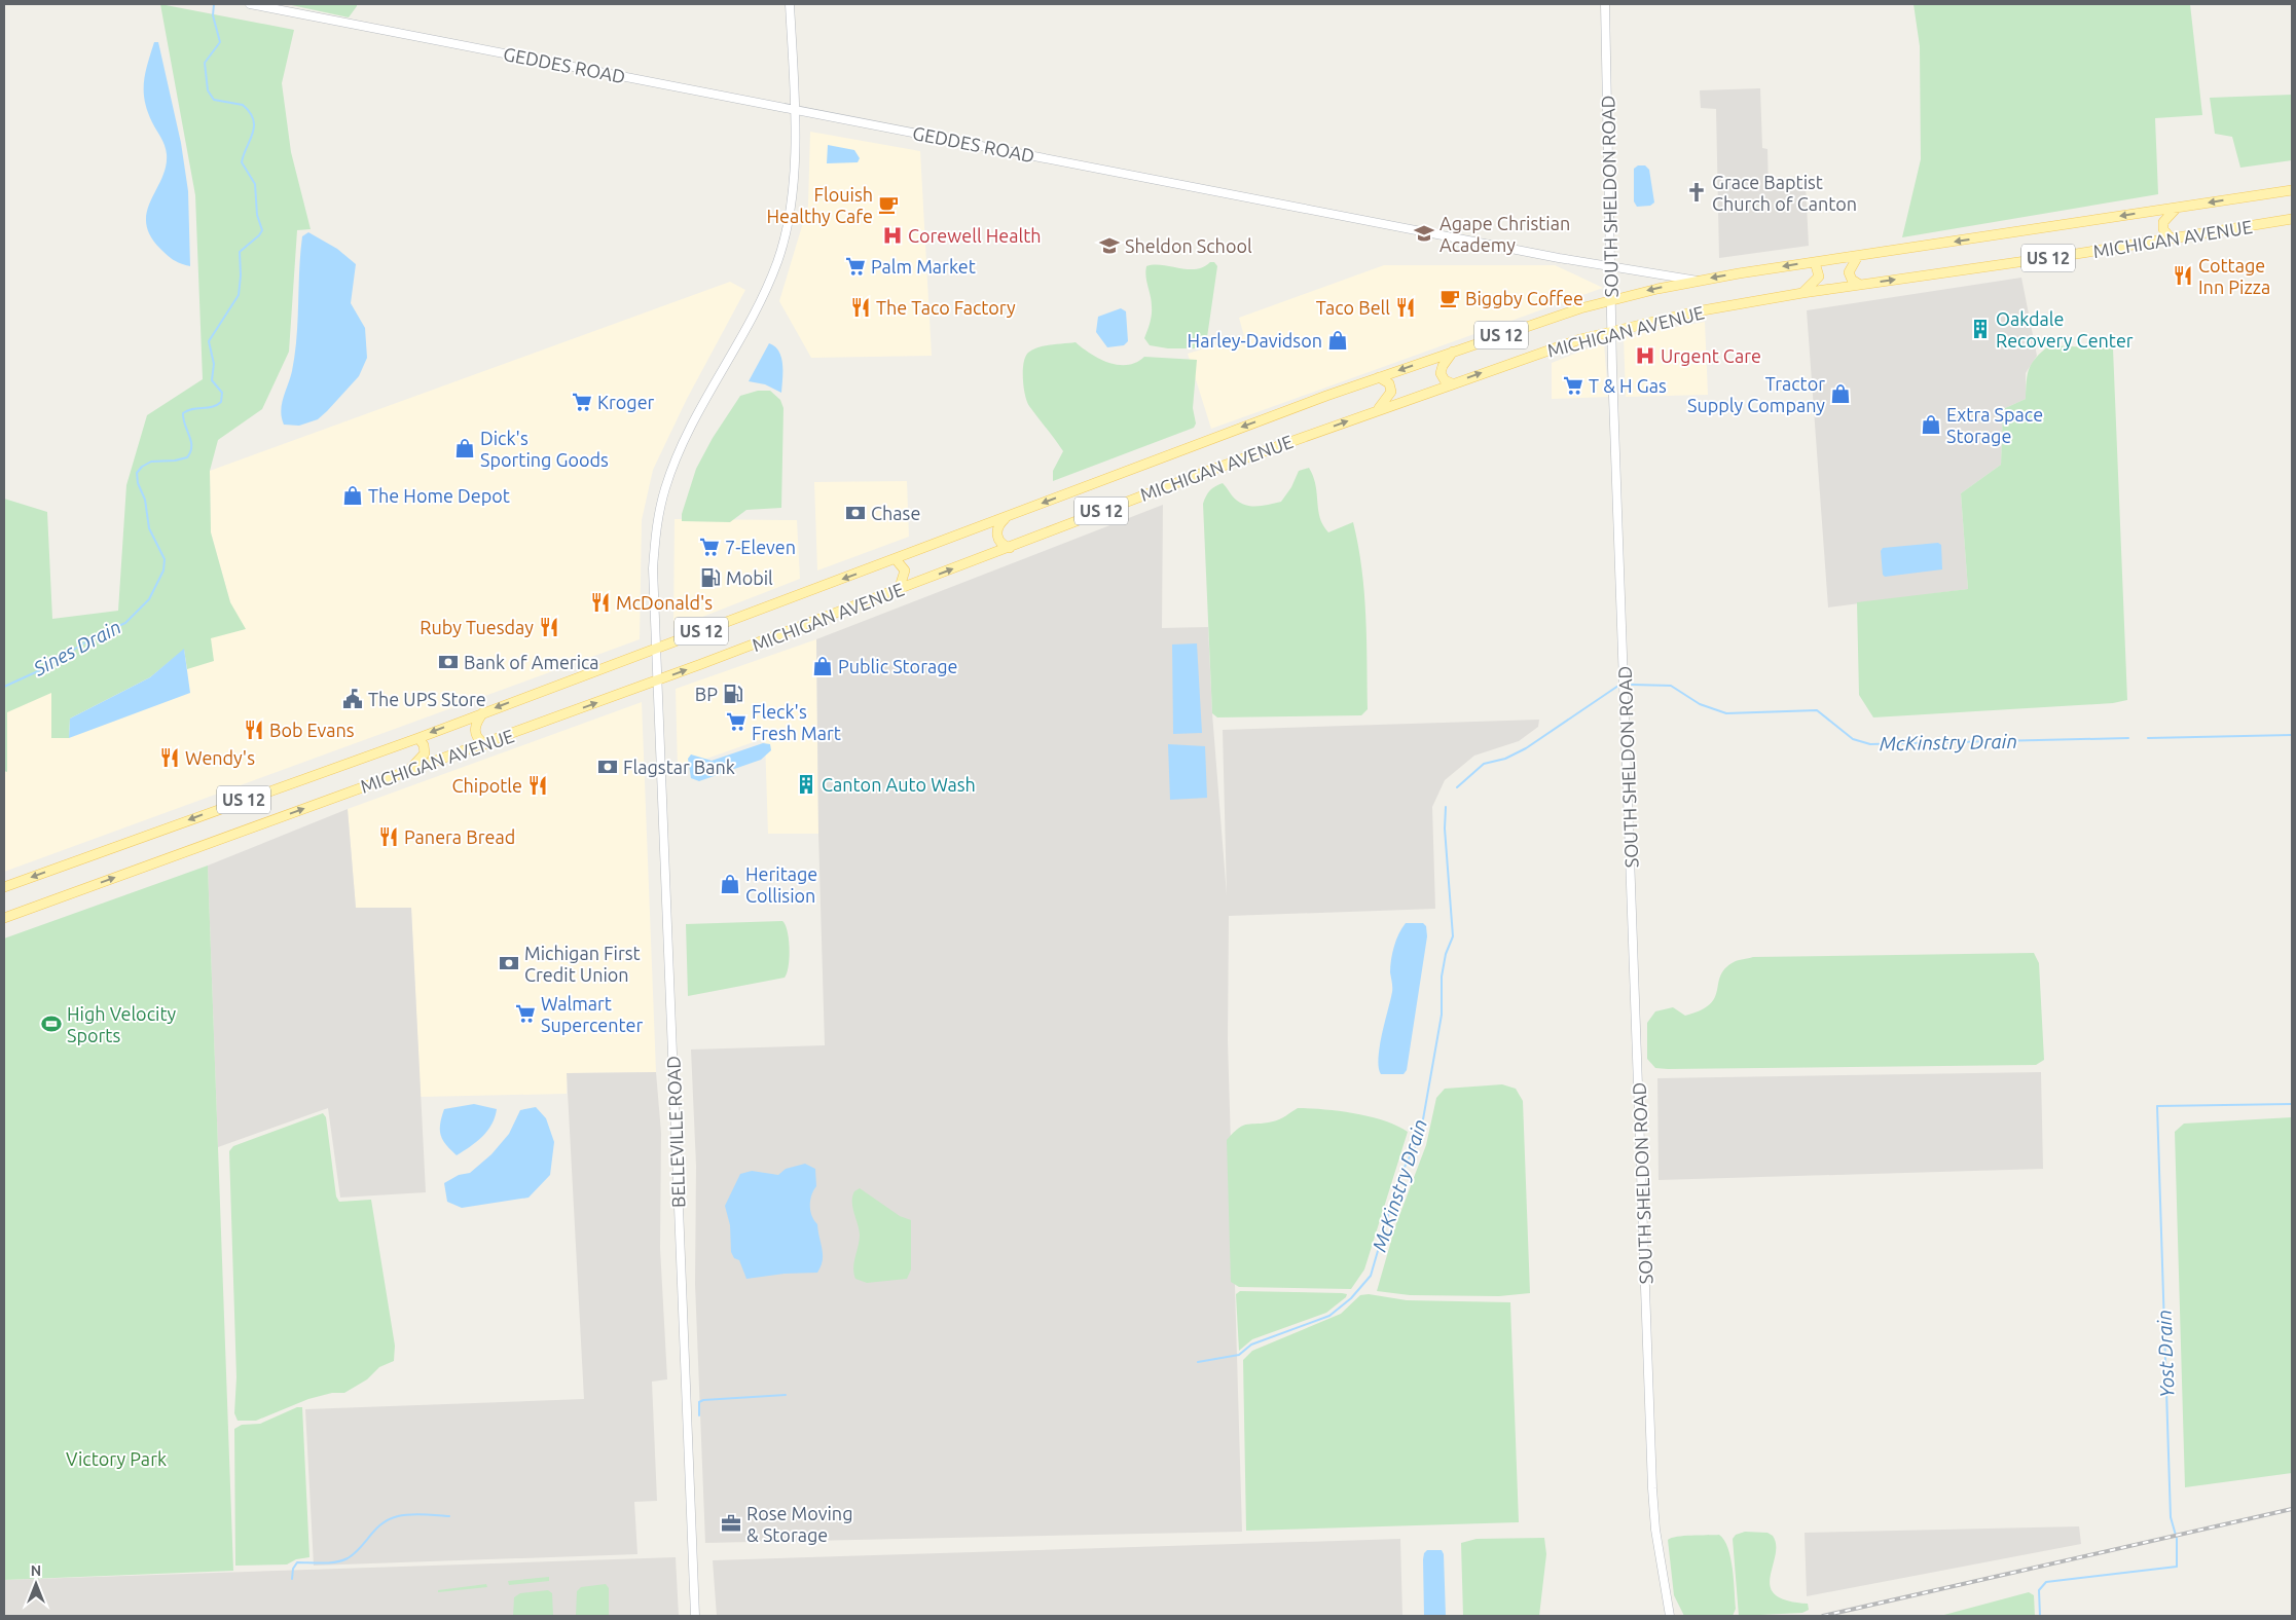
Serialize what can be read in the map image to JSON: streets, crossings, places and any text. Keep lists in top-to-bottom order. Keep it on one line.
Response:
{"streets":{"main road":["GEDDES ROAD","SOUTH SHELDON ROAD","MICHIGAN AVENUE","US 12","BELLEVILLE ROAD"]},"crossings":[["GEDDES ROAD","SOUTH SHELDON ROAD"],["GEDDES ROAD","MICHIGAN AVENUE"],["GEDDES ROAD","BELLEVILLE ROAD"],["SOUTH SHELDON ROAD","MICHIGAN AVENUE"],["MICHIGAN AVENUE","BELLEVILLE ROAD"]],"water":["Sines Drain","McKinstry Drain","Yost Drain"],"parks":["Victory Park"],"places":{"church":["Grace Baptist Church of Canton"],"cafe":["Flouish Healthy Cafe","Biggby Coffee"],"school or university":["Agape Christian Academy","Sheldon School"],"hospital":["Corewell Health","Urgent Care"],"supermarket":["Palm Market","T & H Gas","Kroger","7-Eleven","Fleck's Fresh Mart","Walmart Supercenter"],"restaurant":["Cottage Inn Pizza","The Taco Factory","Taco Bell","McDonald's","Ruby Tuesday","Bob Evans","Wendy's","Chipotle","Panera Bread"],"building":["Oakdale Recovery Center","Canton Auto Wash"],"shop":["Harley-Davidson","Tractor Supply Company","Extra Space Storage","Dick's Sporting Goods","The Home Depot","Public Storage","Heritage Collision"],"bank":["Chase","Bank of America","Flagstar Bank","Michigan First Credit Union"],"fuel station":["Mobil","BP"],"public building":["The UPS Store"],"sports":["High Velocity Sports"],"office":["Rose Moving & Storage"]},"north":"top"}
